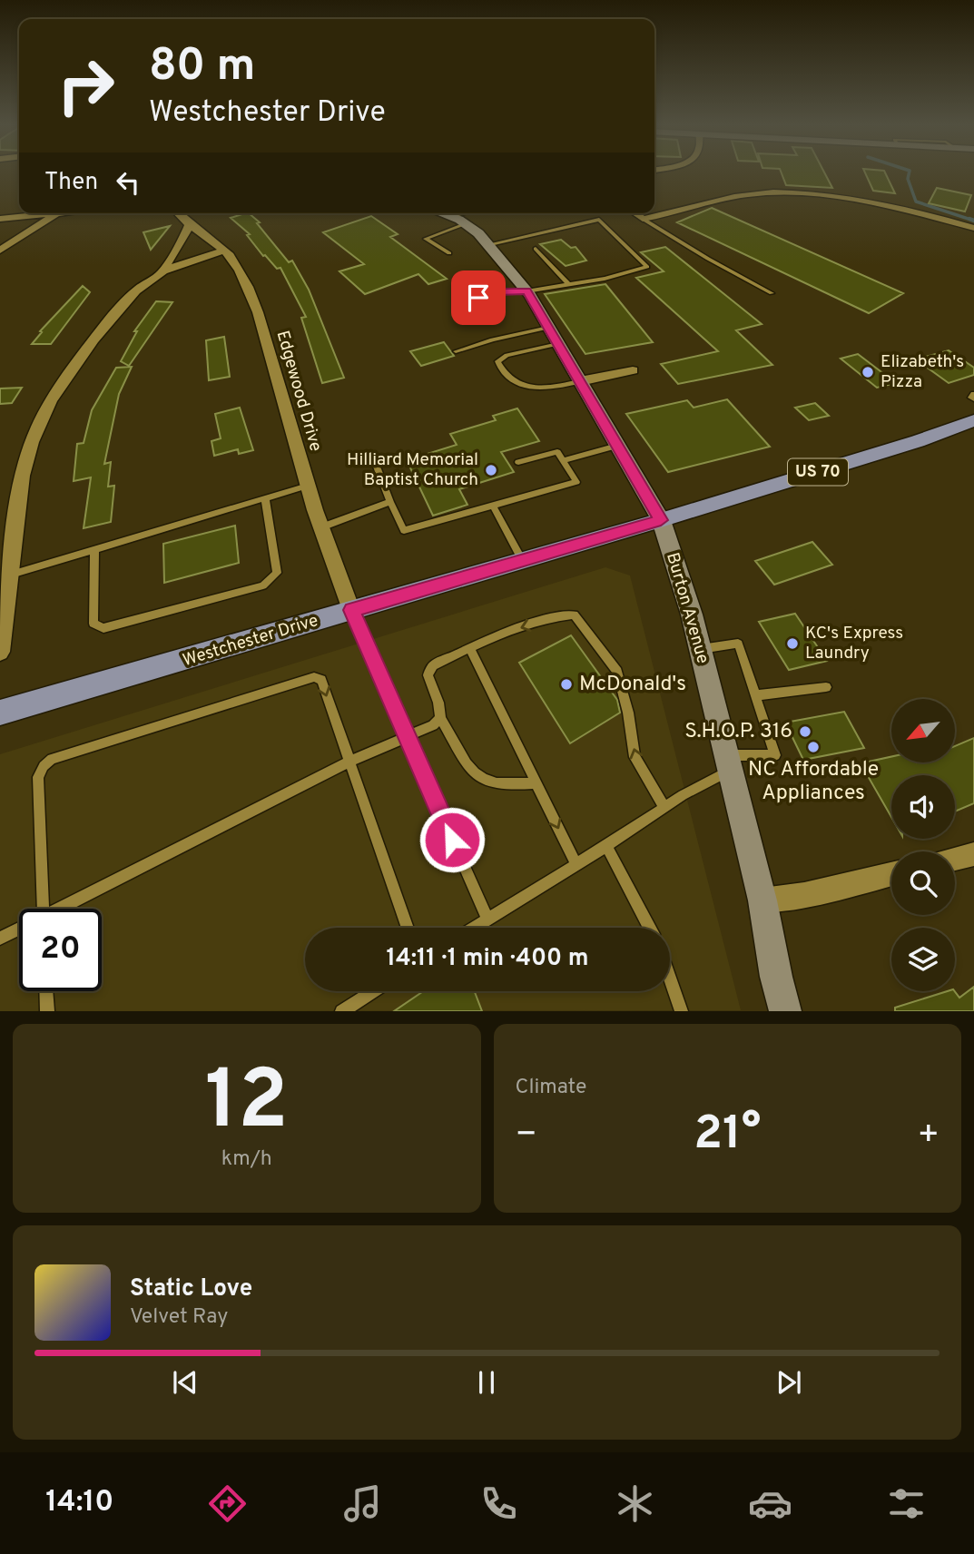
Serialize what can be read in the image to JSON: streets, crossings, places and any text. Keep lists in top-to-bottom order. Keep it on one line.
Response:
{"streets":{"main road":["US 70","Westchester Drive"],"street":["Edgewood Drive","Burton Avenue"]},"crossings":[["Edgewood Drive","Westchester Drive"],["Burton Avenue","Westchester Drive"]],"places":["Elizabeth's Pizza","Hilliard Memorial Baptist Church","KC's Express Laundry","McDonald's","S.H.O.P. 316","NC Affordable Appliances"],"north":"bottom left","page":{"turn":["80 m","Westchester Drive"],"then":"Then","limit":"20","trip":"14:11 · 1 min · 400 m","tile":[["12","km/h"],"Climate"],"heat":["−","21°","+"],"song":["Static Love","Velvet Ray"],"tabs":"14:10"}}
